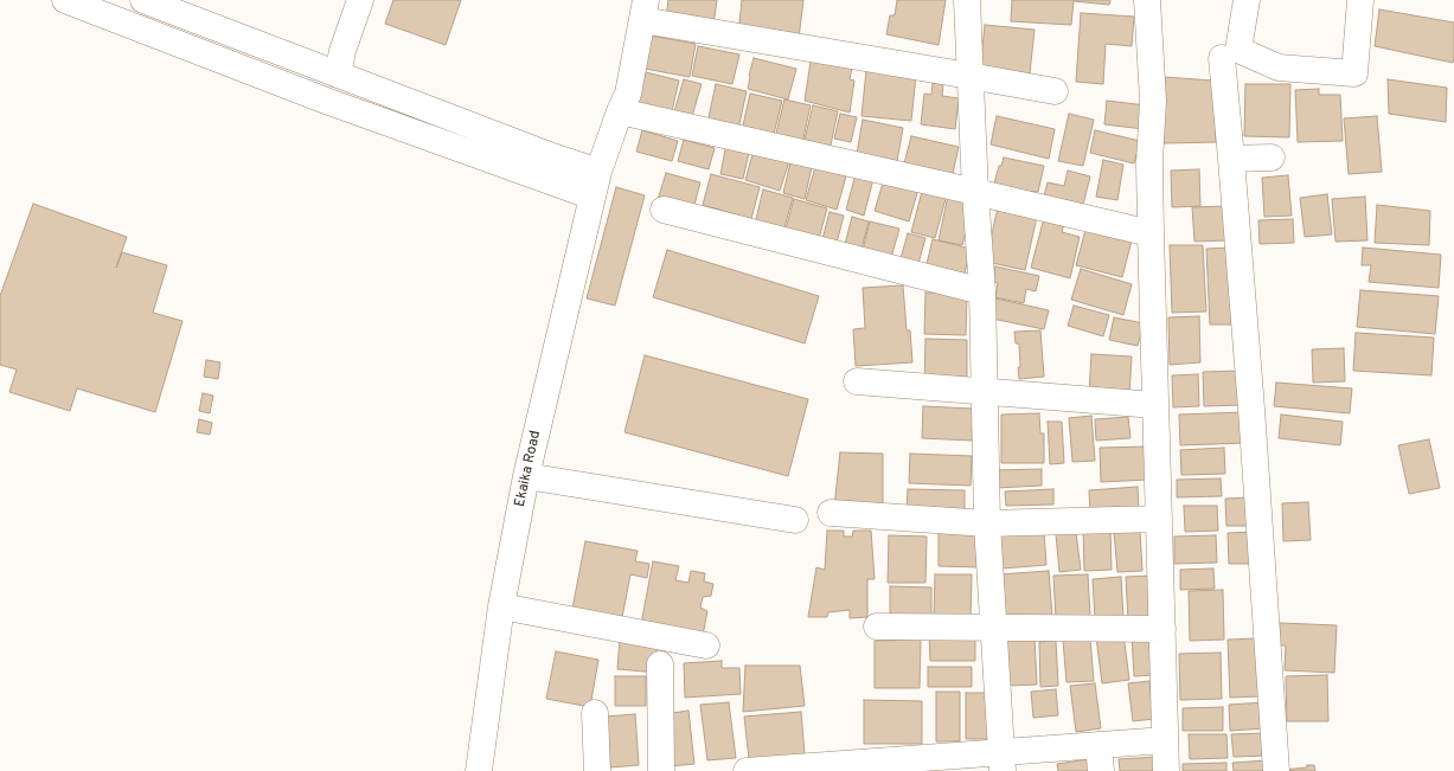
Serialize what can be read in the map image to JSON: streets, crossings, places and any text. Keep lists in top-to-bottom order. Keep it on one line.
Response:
{"streets":{"street":["Ekaika Road"]}}
